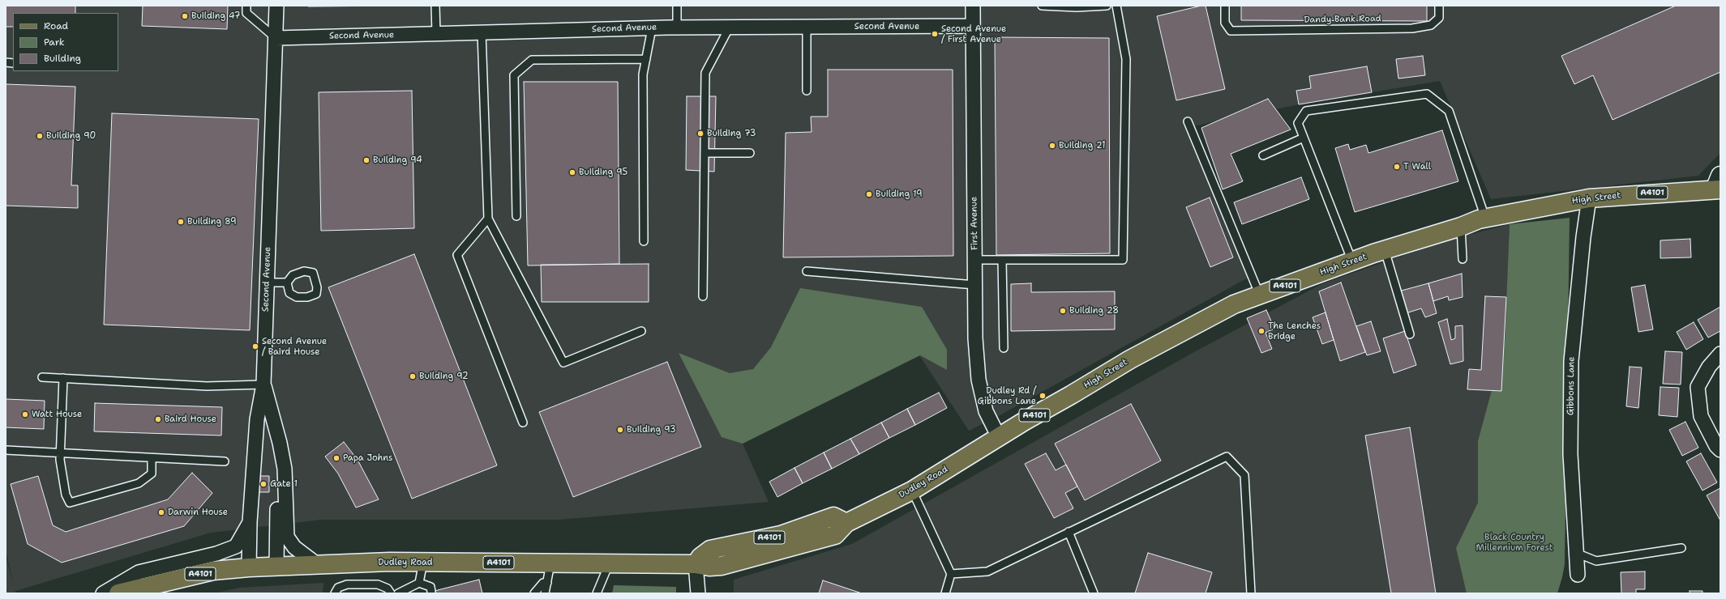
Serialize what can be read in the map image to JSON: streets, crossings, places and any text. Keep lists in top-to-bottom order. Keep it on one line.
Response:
{"streets":{"main road":["A4101","High Street","Dudley Road"],"street":["Second Avenue","First Avenue","Gibbons Lane"],"lane":["Dandy Bank Road"]},"crossings":[["Second Avenue","First Avenue"],["Second Avenue","Dudley Road"],["High Street","First Avenue"],["High Street","Gibbons Lane"],["High Street","Dudley Road"],["First Avenue","Dudley Road"]],"parks":["Black Country Millennium Forest"],"places":["Building 47","Second Avenue / First Avenue","Building 73","Building 90","Building 21","Building 94","T Wall","Building 95","Building 19","Building 89","Building 28","The Lenches Bridge","Second Avenue / Baird House","Building 92","Dudley Rd / Gibbons Lane","Watt House","Baird House","Building 93","Papa Johns","Gate 1","Darwin House"],"legend":["Road","Park","Building"]}
